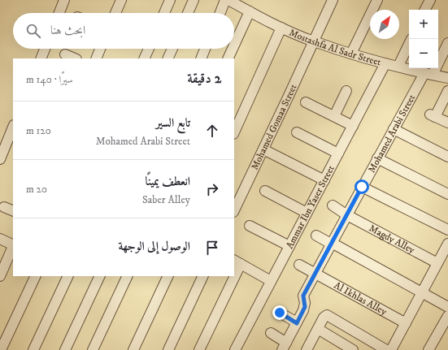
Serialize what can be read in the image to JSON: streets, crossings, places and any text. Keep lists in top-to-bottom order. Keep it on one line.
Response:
{"streets":{"street":["Mostashfa Al Sadr Street","Mohamed Gomaa Street","Mohamed Arabi Street","Ammar Ibn Yaser Street","Magdy Alley","Al Ikhlas Alley"]},"crossings":[["Mostashfa Al Sadr Street","Mohamed Gomaa Street"],["Mostashfa Al Sadr Street","Mohamed Arabi Street"],["Mostashfa Al Sadr Street","Ammar Ibn Yaser Street"],["Mohamed Arabi Street","Magdy Alley"],["Mohamed Arabi Street","Al Ikhlas Alley"]],"north":"top right","page":{"map_buttons":["+","−"],"search":"ابحث هنا","heading":["2 دقيقة","سيرًا · 140 m"],"list":[["تابع السير","Mohamed Arabi Street","120 m"],["انعطف يمينًا","Saber Alley","20 m"],"الوصول إلى الوجهة"]}}
